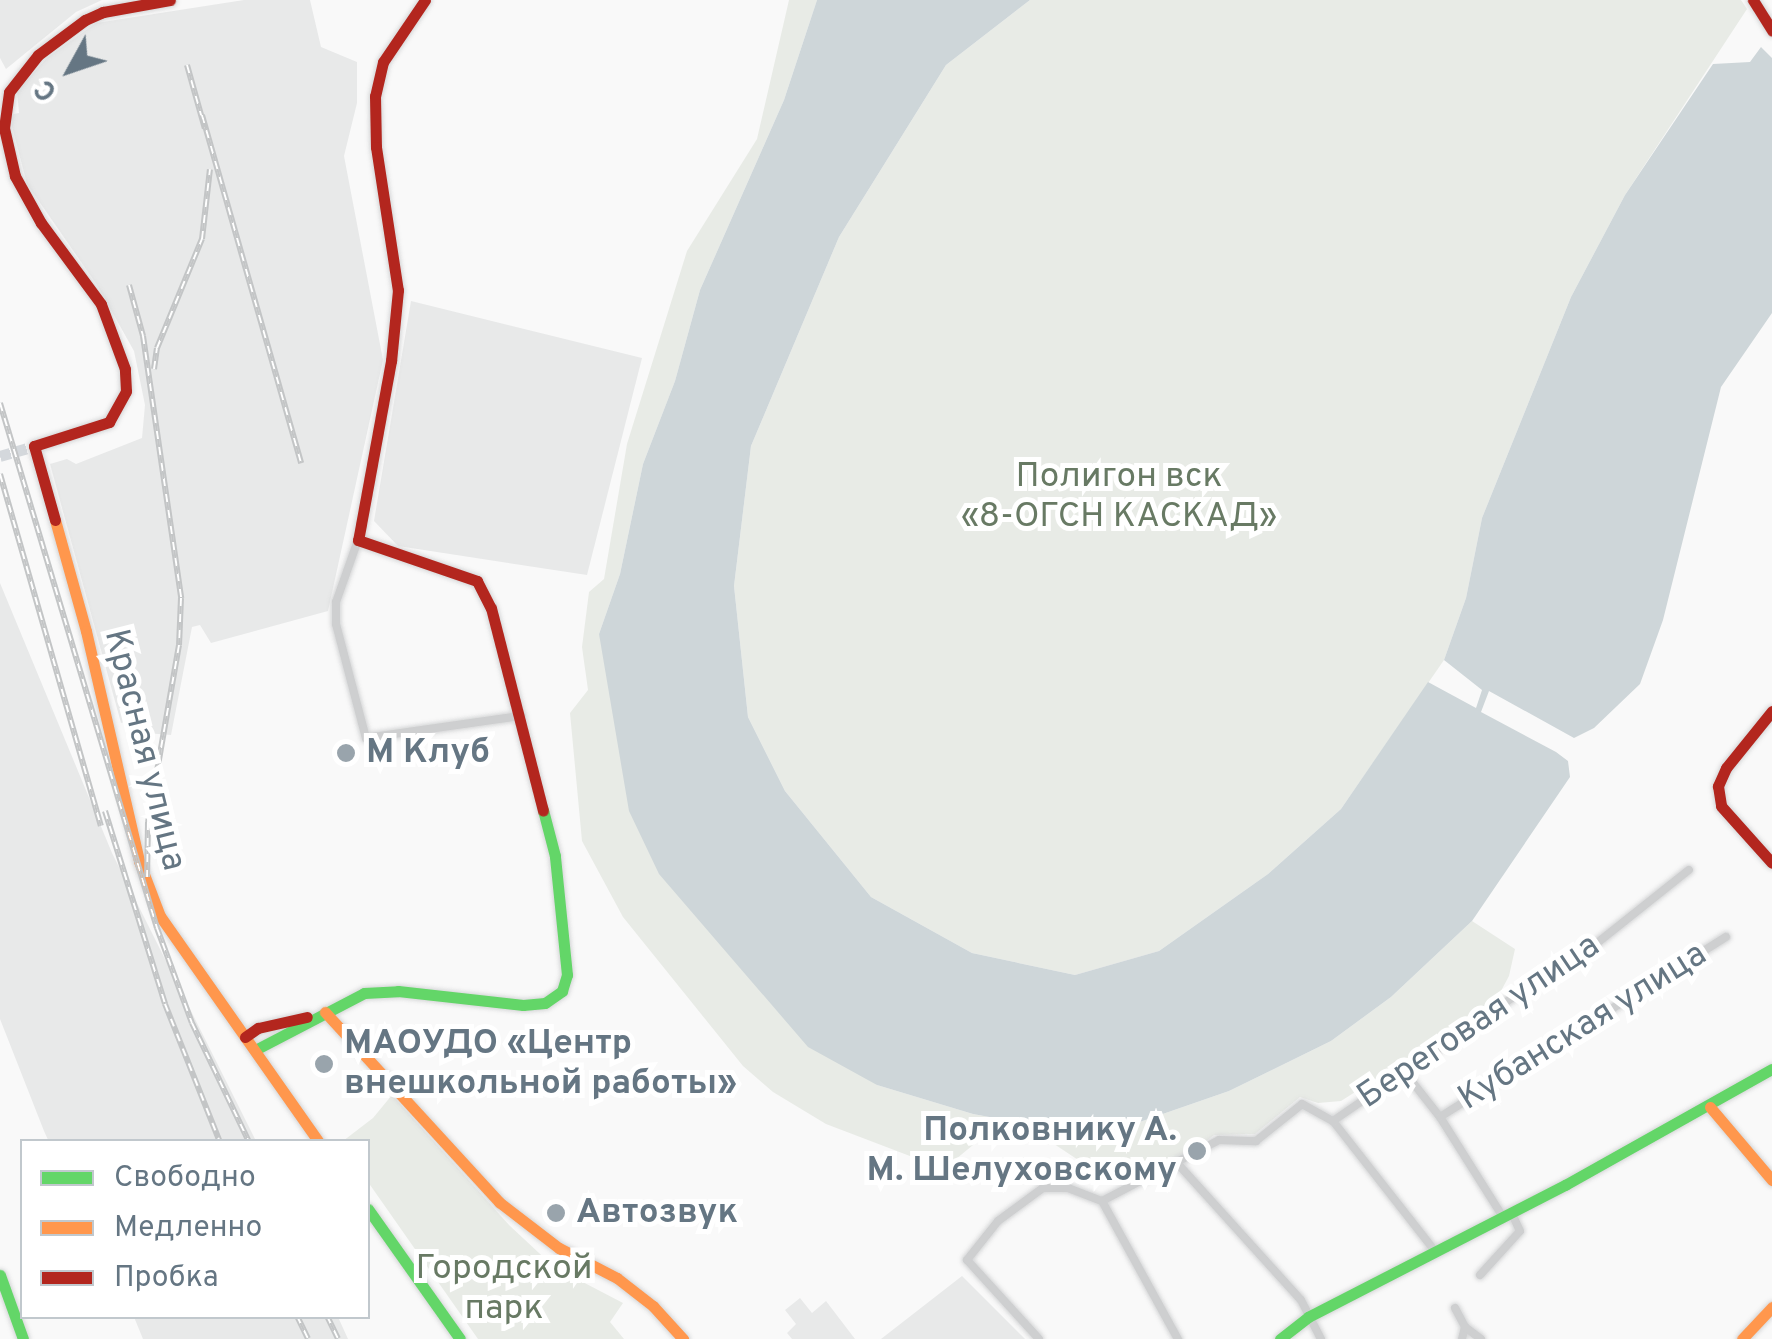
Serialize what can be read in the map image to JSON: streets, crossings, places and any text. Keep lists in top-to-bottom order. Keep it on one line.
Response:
{"streets":{"main road":["Красная улица"],"street":["Береговая улица","Кубанская улица"]},"parks":["Полигон вск «8-ОГСН КАСКАД»","Городской парк"],"places":["М Клуб","МАОУДО «Центр внешкольной работы»","Полковнику А. М. Шелуховскому","Автозвук"],"legend":["Свободно","Медленно","Пробка"],"north":"bottom left"}
